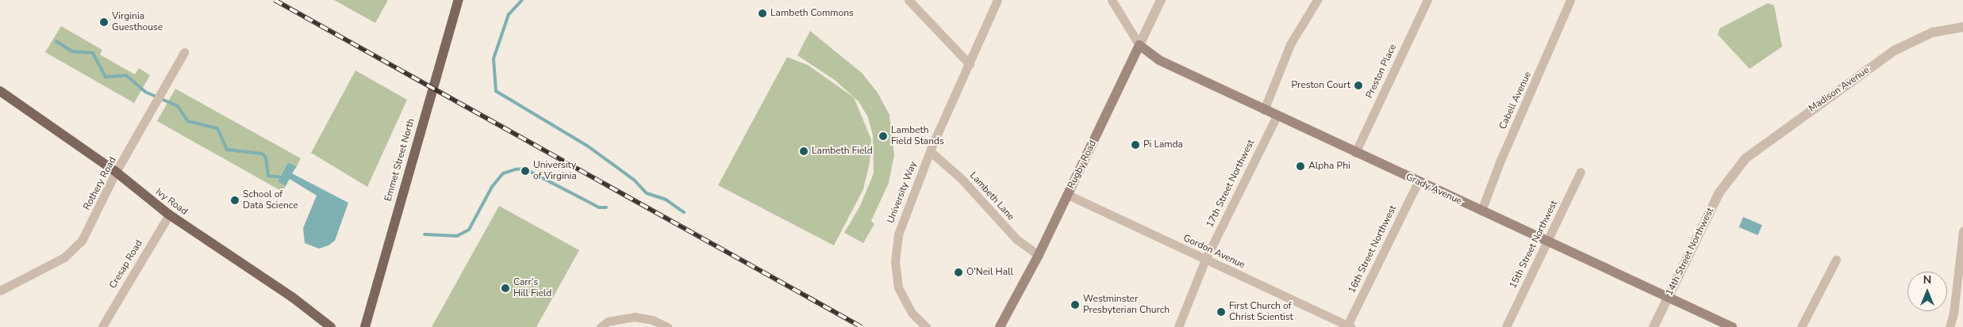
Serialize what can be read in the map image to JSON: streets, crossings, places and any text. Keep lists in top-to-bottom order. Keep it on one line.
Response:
{"streets":{"main road":["Emmet Street North","Rugby Road","Grady Avenue","Ivy Road"],"street":["Preston Place","Madison Avenue","Cabell Avenue","Rothery Road","17th Street Northwest","University Way","Lambeth Lane","15th Street Northwest","16th Street Northwest","Gordon Avenue","14th Street Northwest","Cresap Road"]},"crossings":[["Preston Place","Grady Avenue"],["Madison Avenue","14th Street Northwest"],["Cabell Avenue","Grady Avenue"],["Rugby Road","Grady Avenue"],["Rugby Road","Lambeth Lane"],["Rugby Road","Gordon Avenue"],["Rothery Road","Ivy Road"],["17th Street Northwest","Grady Avenue"],["17th Street Northwest","Gordon Avenue"],["Grady Avenue","15th Street Northwest"],["Grady Avenue","16th Street Northwest"],["Grady Avenue","14th Street Northwest"],["University Way","Lambeth Lane"],["Ivy Road","Cresap Road"],["16th Street Northwest","Gordon Avenue"]],"places":["Lambeth Commons","Virginia Guesthouse","Preston Court","Lambeth Field Stands","Pi Lamda","Lambeth Field","Alpha Phi","University of Virginia","School of Data Science","O'Neil Hall","Carr's Hill Field","Westminster Presbyterian Church","First Church of Christ Scientist"],"north":"top"}
